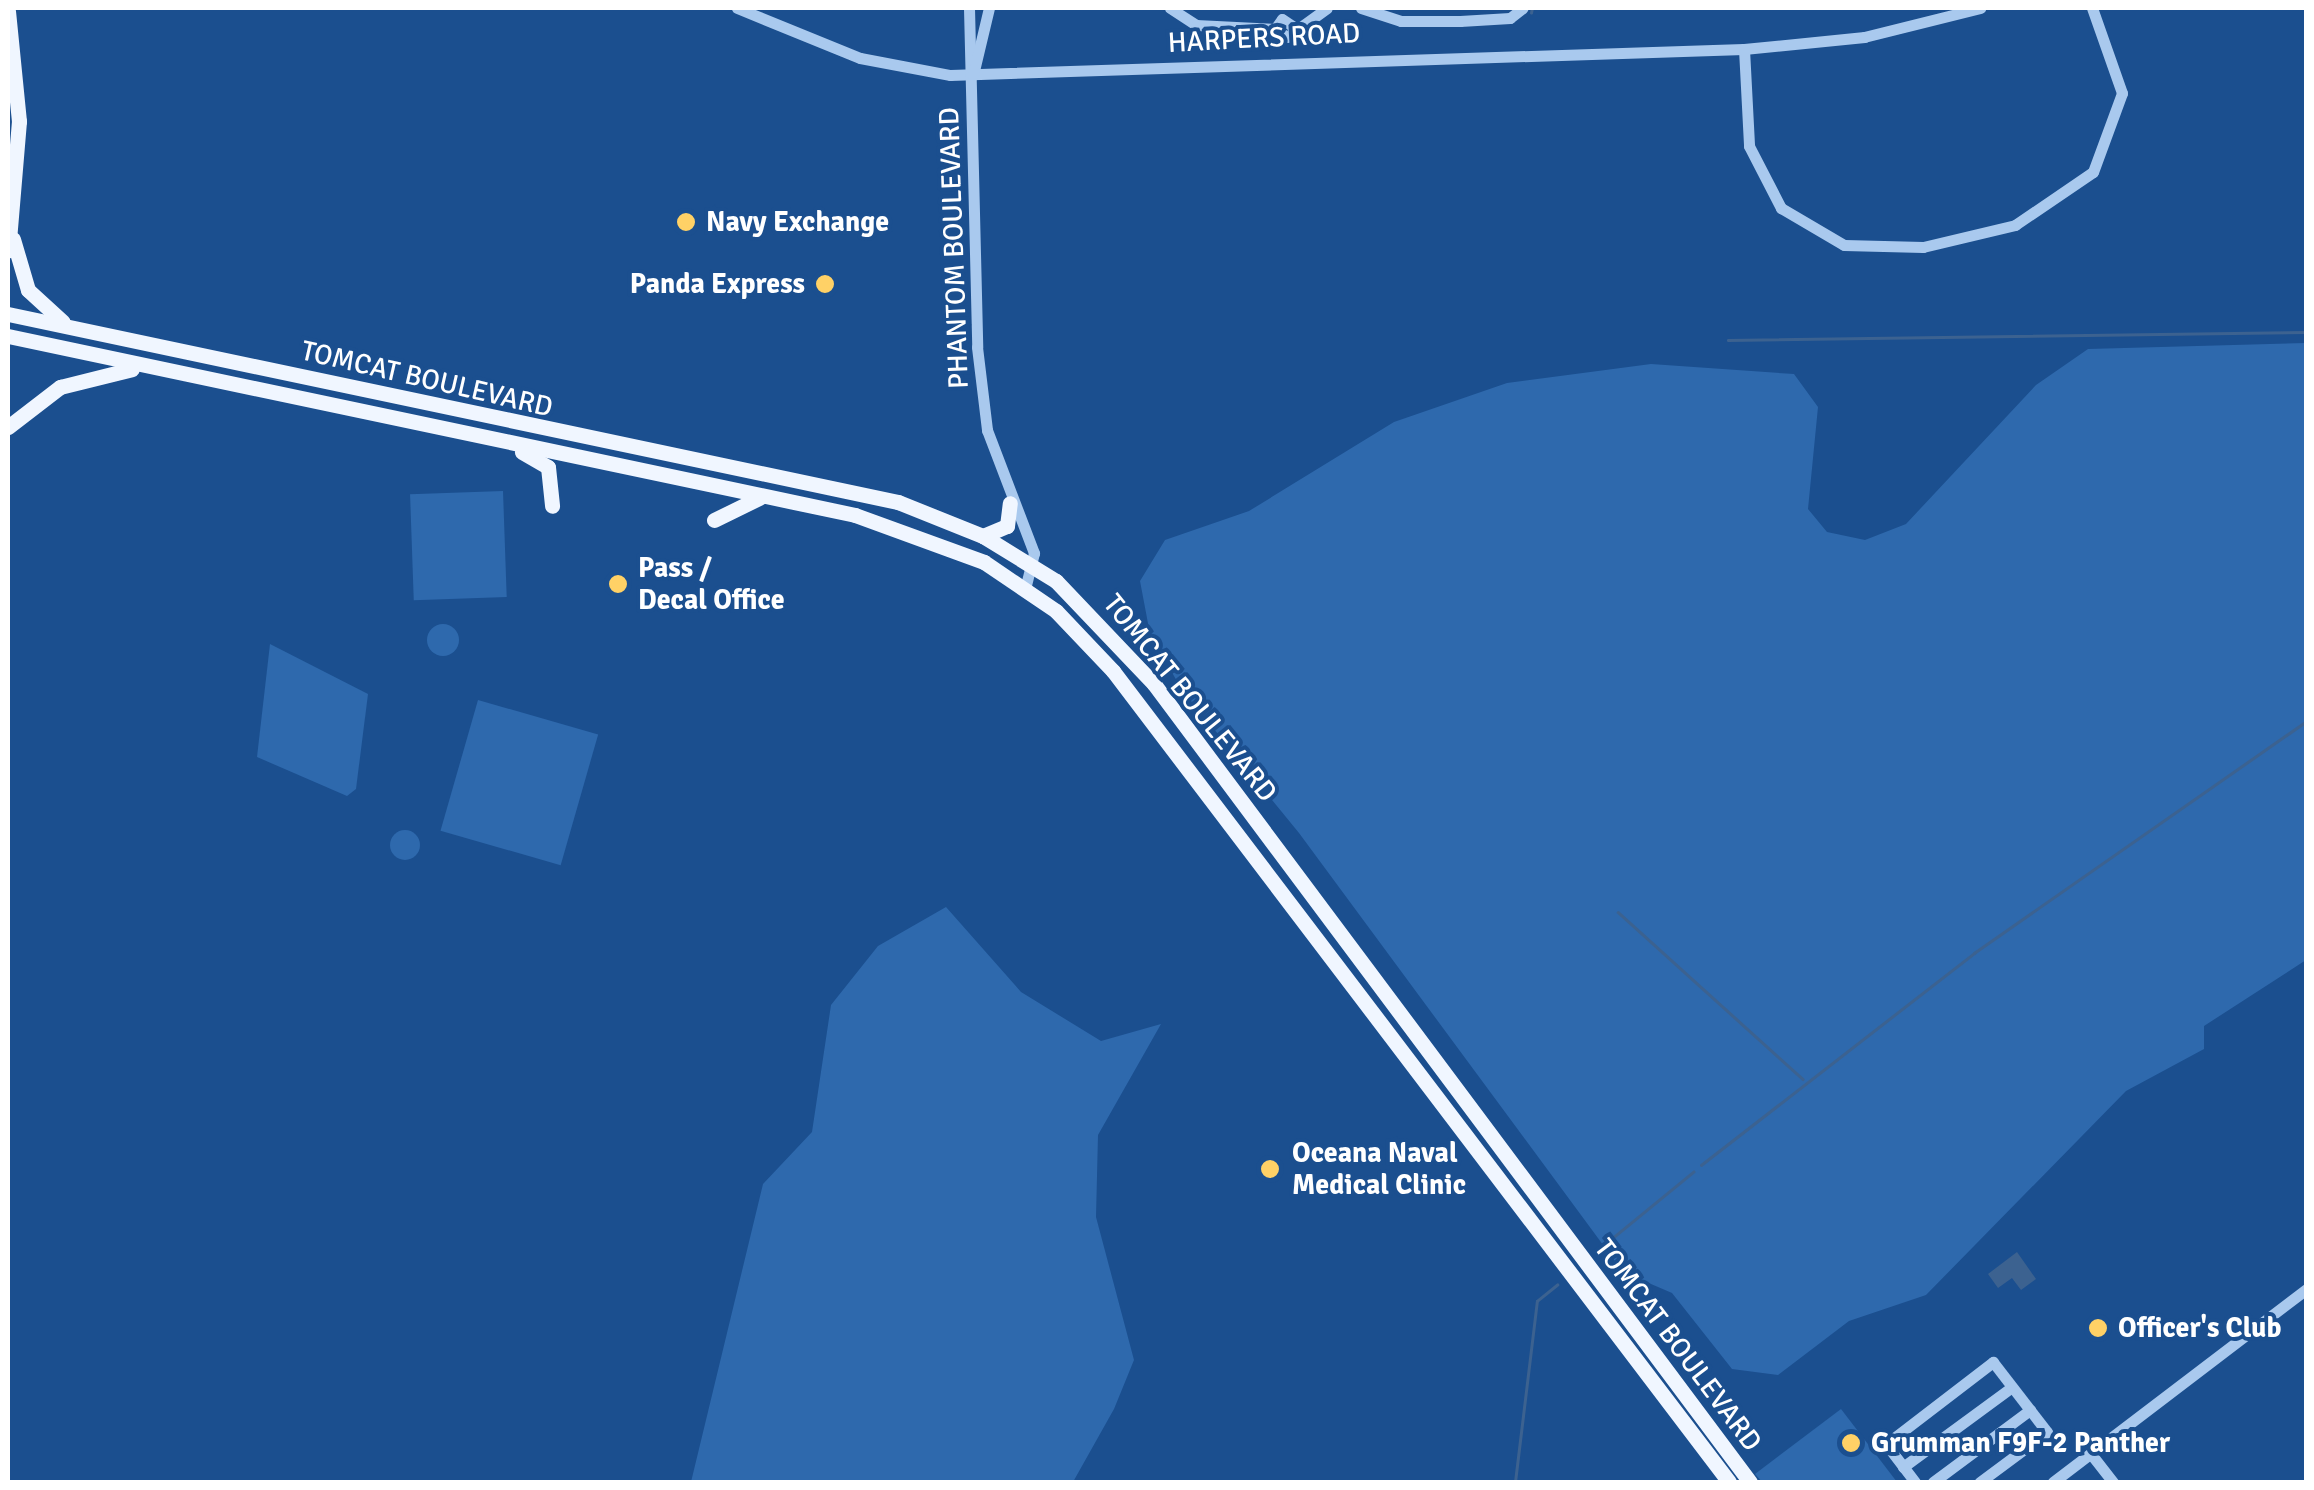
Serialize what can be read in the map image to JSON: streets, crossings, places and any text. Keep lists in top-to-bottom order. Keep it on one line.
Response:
{"streets":{"main road":["TOMCAT BOULEVARD"],"street":["HARPERS ROAD","PHANTOM BOULEVARD"]},"crossings":[["HARPERS ROAD","PHANTOM BOULEVARD"],["PHANTOM BOULEVARD","TOMCAT BOULEVARD"]],"places":["Navy Exchange","Panda Express","Pass / Decal Office","Oceana Naval Medical Clinic","Officer's Club","Grumman F9F-2 Panther"]}
